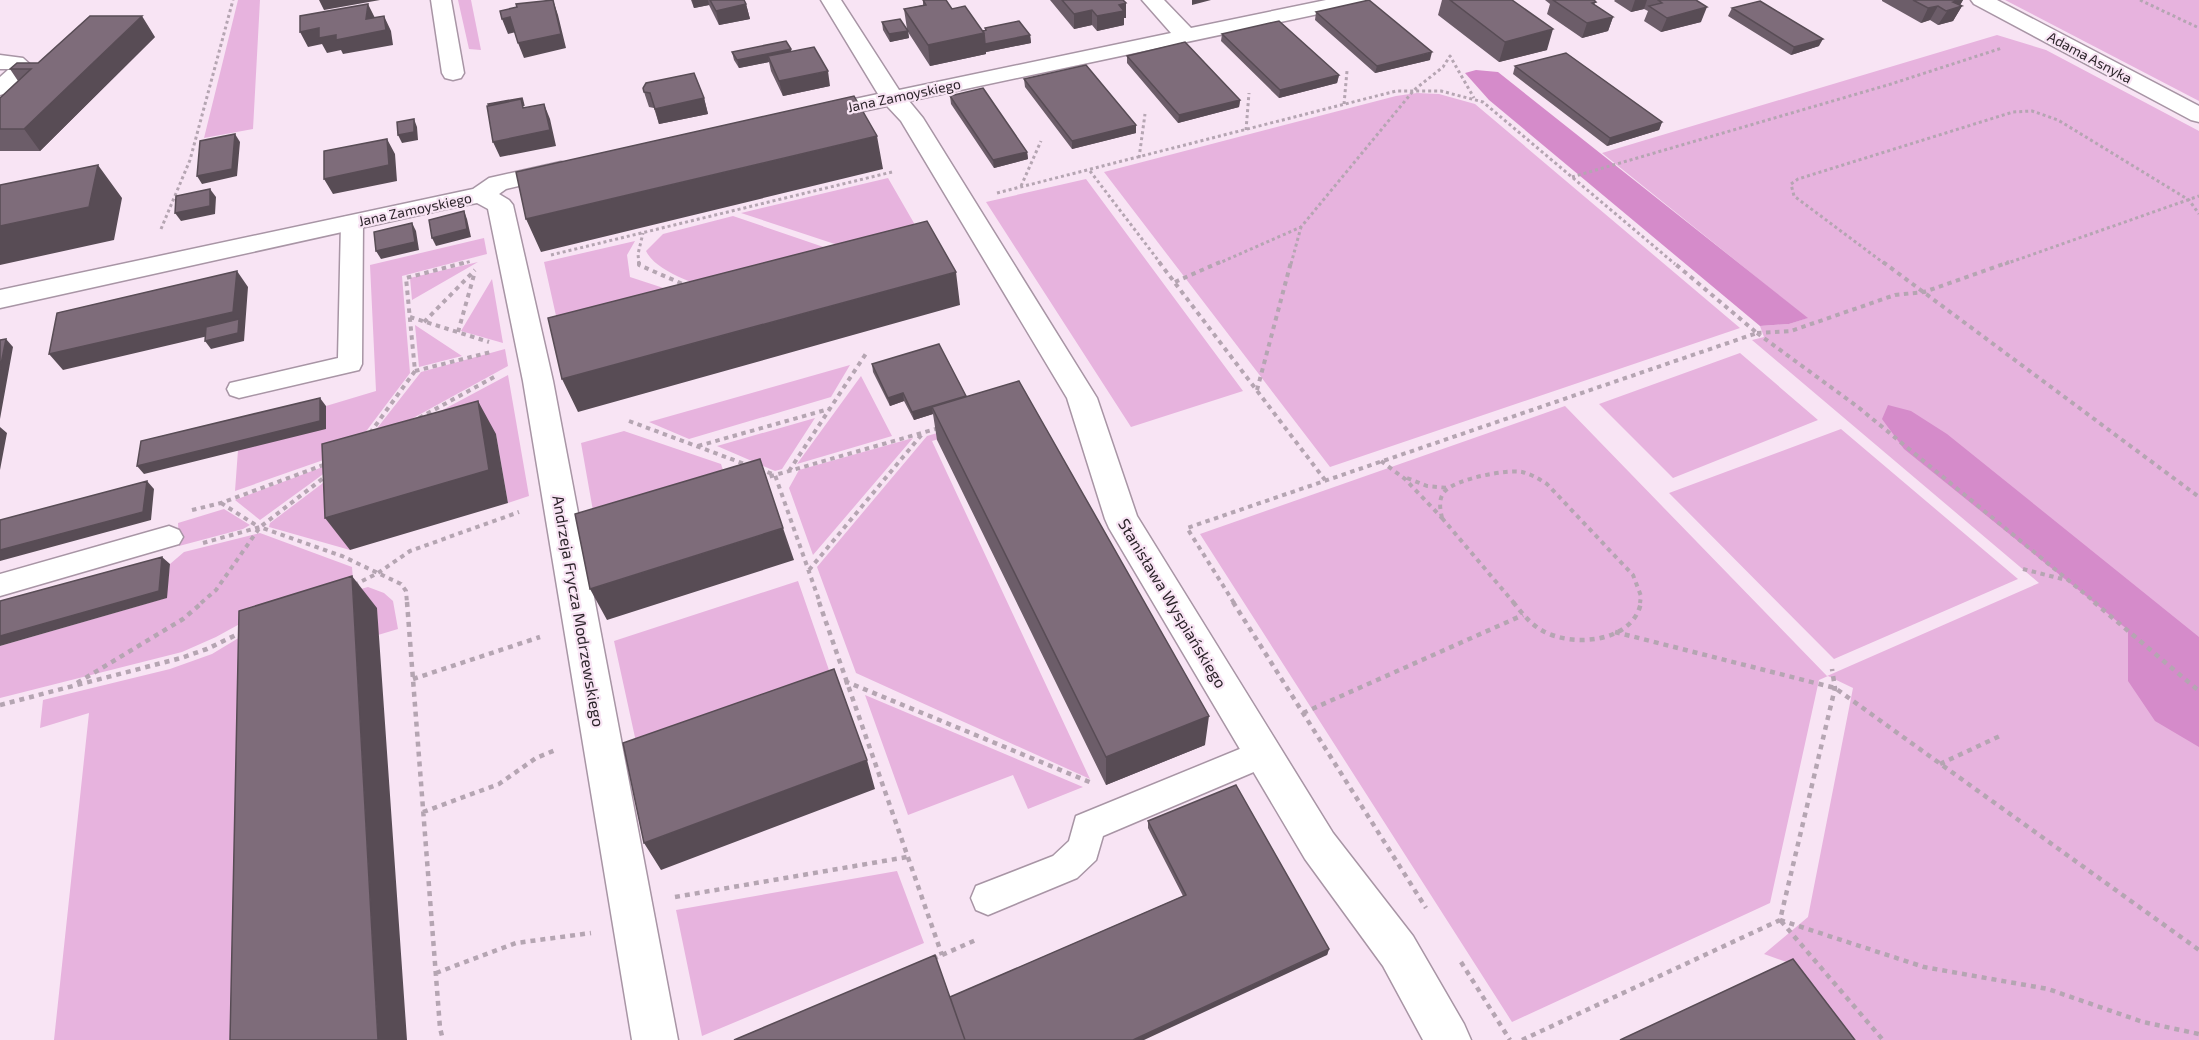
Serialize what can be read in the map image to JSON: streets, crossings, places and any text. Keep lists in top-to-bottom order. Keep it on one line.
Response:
{"streets":{"street":["Adama Asnyka","Jana Zamoyskiego","Stanisława Wyspiańskiego","Andrzeja Frycza Modrzewskiego"]},"crossings":[["Jana Zamoyskiego","Stanisława Wyspiańskiego"],["Jana Zamoyskiego","Andrzeja Frycza Modrzewskiego"]]}
